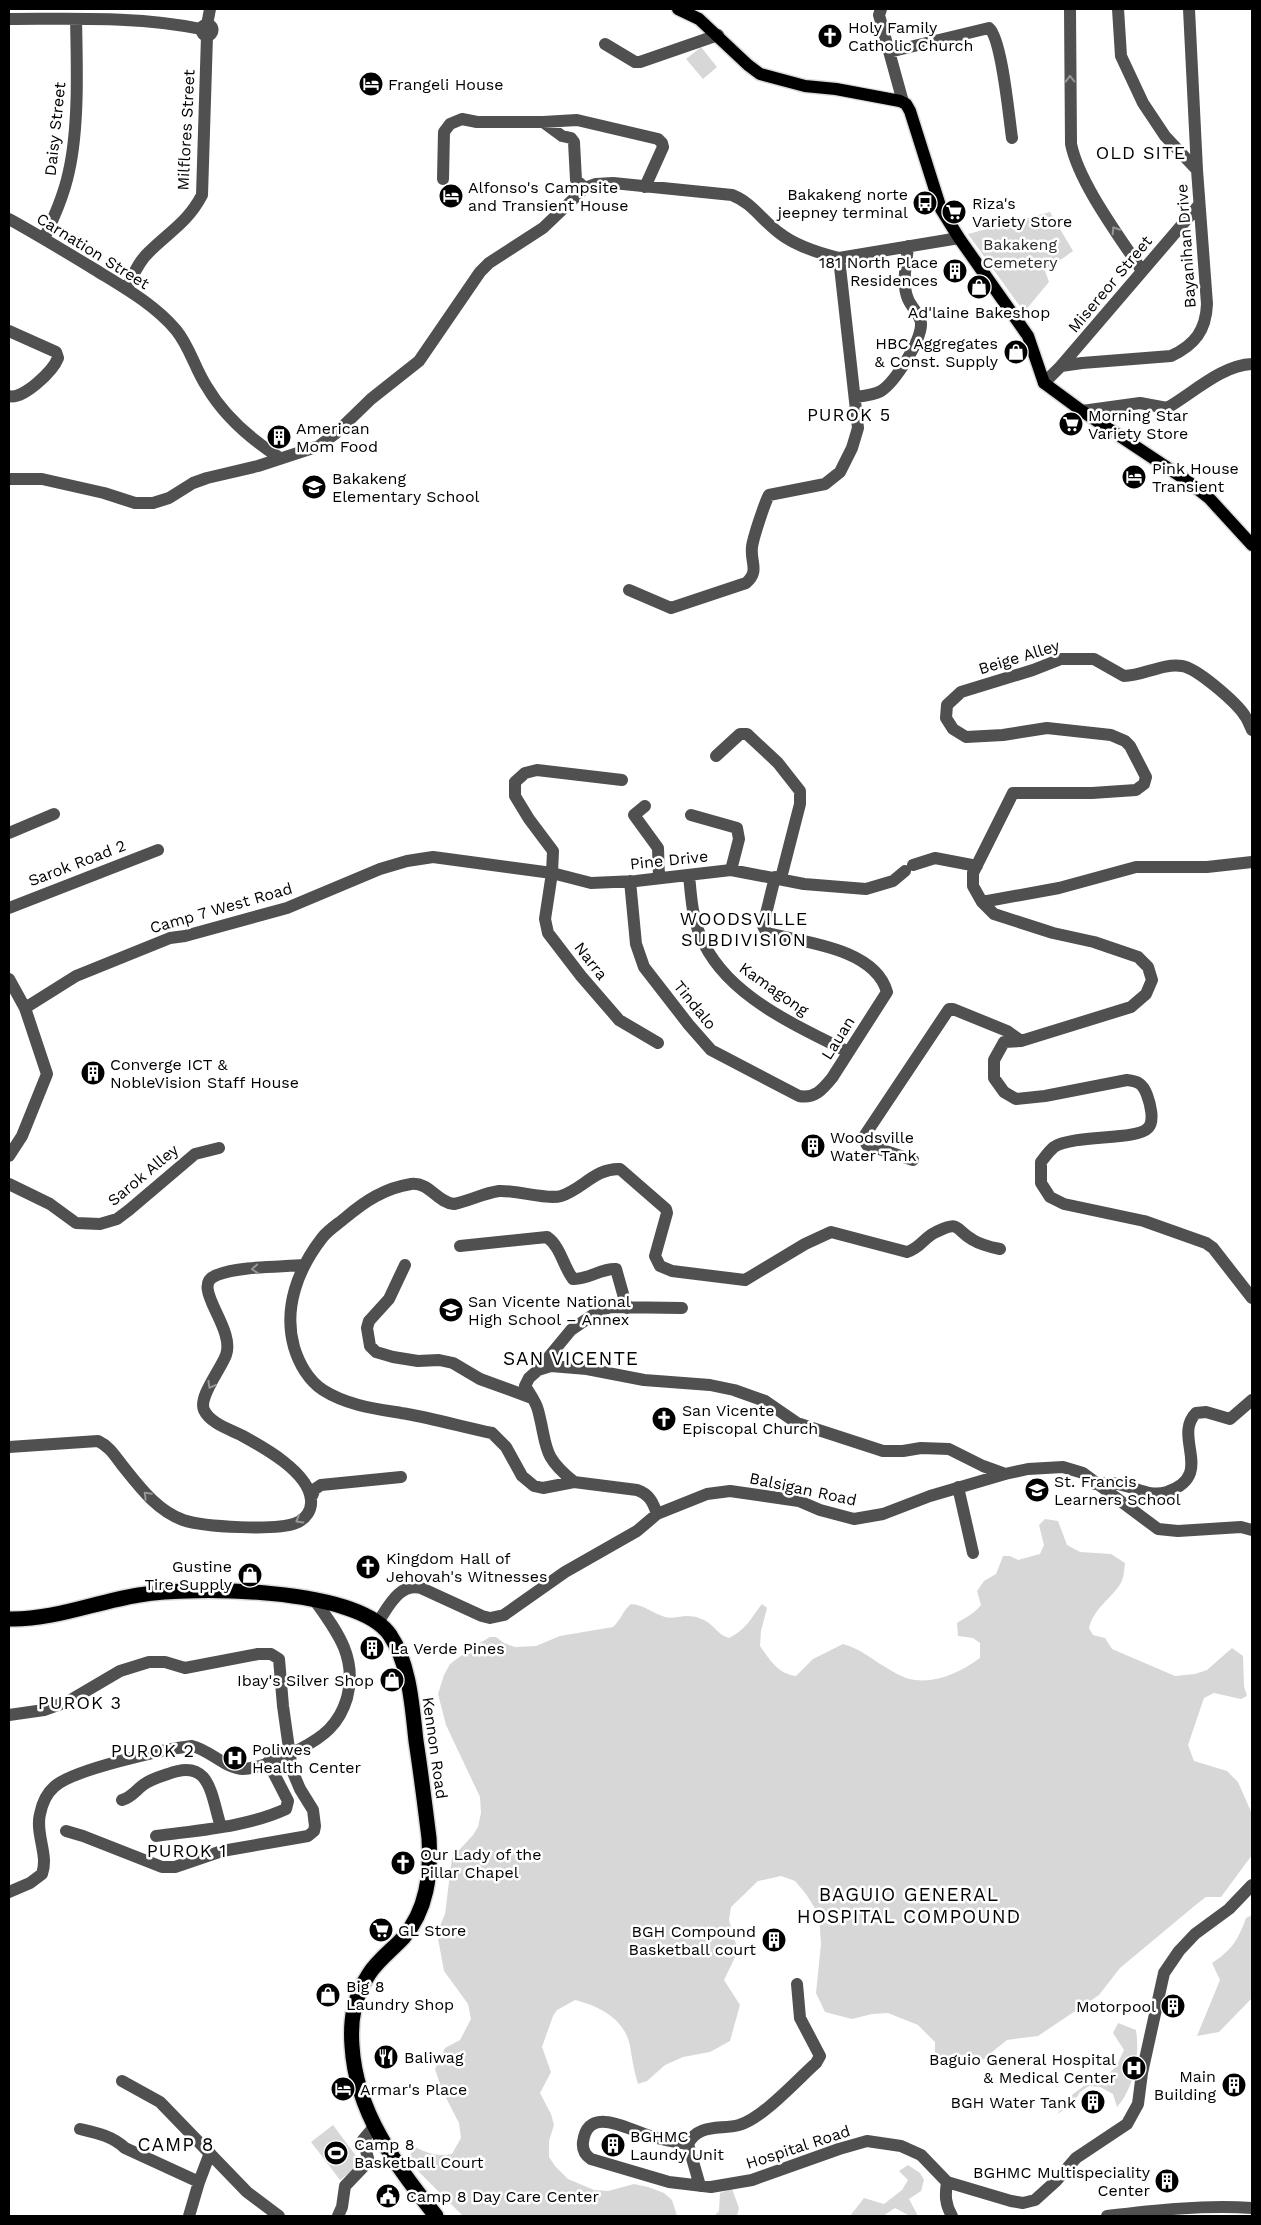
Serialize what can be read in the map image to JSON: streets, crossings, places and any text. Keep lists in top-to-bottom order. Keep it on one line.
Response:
{"streets":{"highway":["Kennon Road"],"street":["Daisy Street","Milflores Street","Bayanihan Drive","Carnation Street","Misereor Street","Beige Alley","Pine Drive","Sarok Road 2","Camp 7 West Road","Narra","Kamagong","Tindalo","Lauan","Sarok Alley","Balsigan Road","Hospital Road"]},"crossings":[["Daisy Street","Carnation Street"],["Milflores Street","Carnation Street"],["Bayanihan Drive","Misereor Street"],["Beige Alley","Pine Drive"],["Pine Drive","Camp 7 West Road"],["Pine Drive","Narra"],["Pine Drive","Kamagong"],["Pine Drive","Tindalo"],["Pine Drive","Lauan"],["Kamagong","Lauan"],["Tindalo","Lauan"],["Balsigan Road","Kennon Road"]],"districts":["OLD SITE","PUROK 5","WOODSVILLE SUBDIVISION","SAN VICENTE","PUROK 3","PUROK 2","PUROK 1","BAGUIO GENERAL HOSPITAL COMPOUND","CAMP 8"],"parks":["Bakakeng Cemetery"],"places":{"church":["Holy Family Catholic Church","San Vicente Episcopal Church","Kingdom Hall of Jehovah's Witnesses","Our Lady of the Pillar Chapel"],"hotel":["Frangeli House","Alfonso's Campsite and Transient House","Pink House Transient","Armar's Place"],"bus stop":["Bakakeng norte jeepney terminal"],"supermarket":["Riza's Variety Store","Morning Star Variety Store","GL Store"],"building":["181 North Place Residences","American Mom Food","Converge ICT & NobleVision Staff House","Woodsville Water Tank","La Verde Pines","BGH Compound Basketball court","Motorpool","Main Building","BGH Water Tank","BGHMC Laundy Unit","BGHMC Multispeciality Center"],"shop":["Ad'laine Bakeshop","HBC Aggregates & Const. Supply","Gustine Tire Supply","Ibay's Silver Shop","Big 8 Laundry Shop"],"school or university":["Bakakeng Elementary School","San Vicente National High School – Annex","St. Francis Learners School"],"hospital":["Poliwes Health Center","Baguio General Hospital & Medical Center"],"restaurant":["Baliwag"],"sports":["Camp 8 Basketball Court"],"public building":["Camp 8 Day Care Center"]}}
